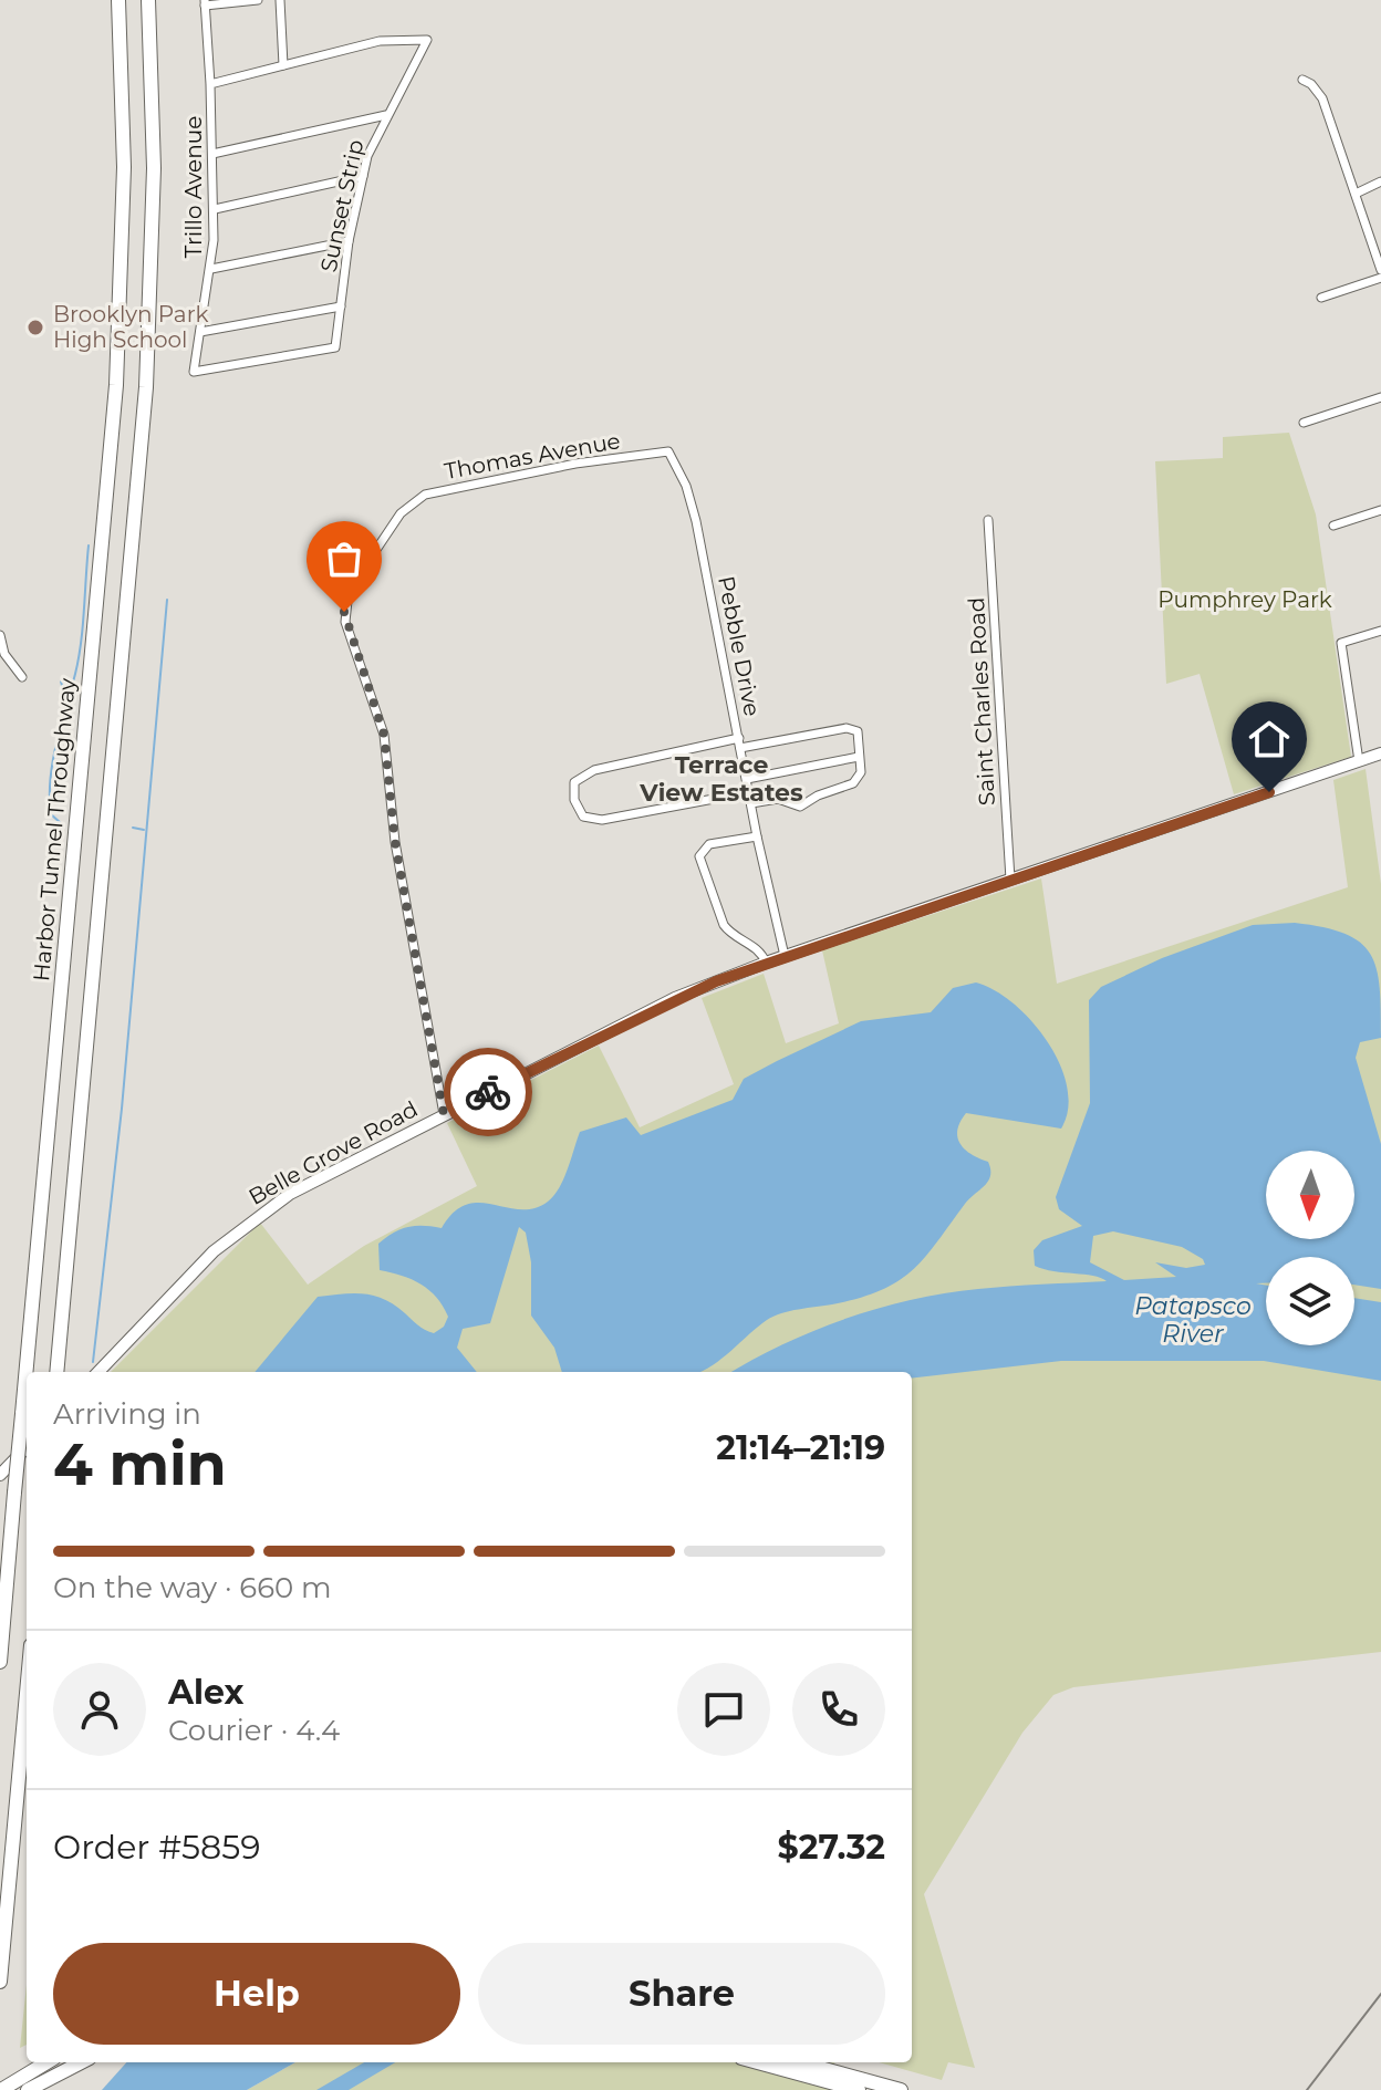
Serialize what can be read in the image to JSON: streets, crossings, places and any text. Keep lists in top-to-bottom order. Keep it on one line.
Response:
{"streets":{"highway":["Harbor Tunnel Throughway"],"main road":["Belle Grove Road"],"street":["Trillo Avenue","Sunset Strip","Thomas Avenue","Pebble Drive","Saint Charles Road"]},"crossings":[["Trillo Avenue","Sunset Strip"],["Thomas Avenue","Pebble Drive"],["Thomas Avenue","Belle Grove Road"],["Pebble Drive","Belle Grove Road"],["Saint Charles Road","Belle Grove Road"]],"districts":["Terrace View Estates"],"water":["Patapsco River"],"parks":["Pumphrey Park"],"places":["Brooklyn Park High School"],"north":"bottom","page":{"heading":["4 min","Arriving in","21:14–21:19"],"panel":["Alex","Courier · 4.4","Order #5859","$27.32"],"bar":"On the way · 660 m","buttons":["Help","Share"]}}
